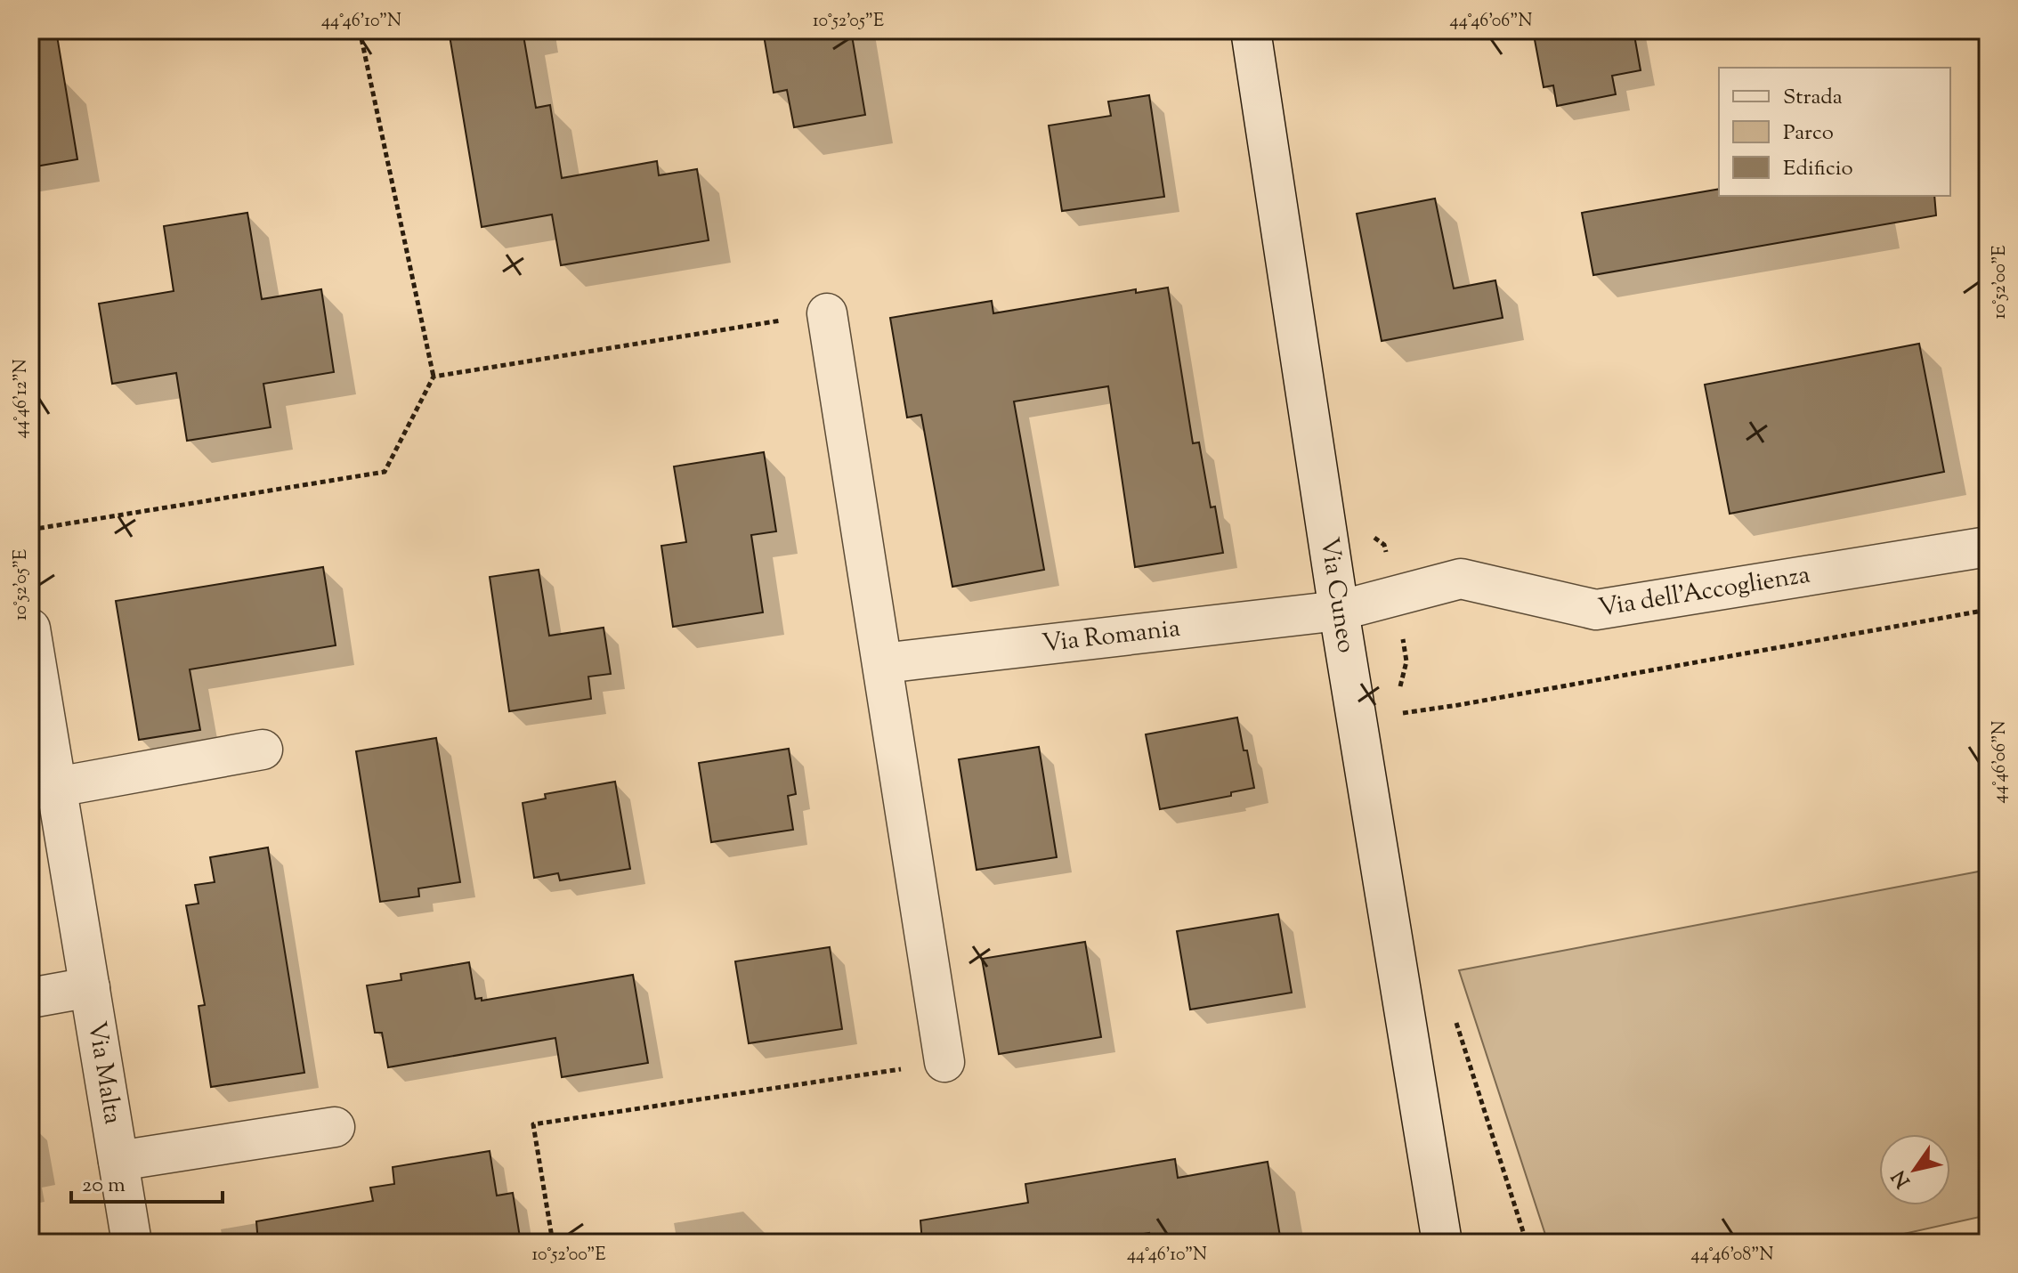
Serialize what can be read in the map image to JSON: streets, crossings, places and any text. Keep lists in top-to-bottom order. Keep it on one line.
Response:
{"streets":{"street":["Via dell'Accoglienza","Via Cuneo","Via Romania","Via Malta"]},"crossings":[["Via dell'Accoglienza","Via Cuneo"],["Via dell'Accoglienza","Via Romania"],["Via Cuneo","Via Romania"]],"legend":["Strada","Parco","Edificio"],"scale_bar":"20 m","north":"bottom left","coordinates":["44°46'10\"N","10°52'05\"E","44°46'06\"N","10°52'00\"E","44°46'12\"N","44°46'08\"N"]}
